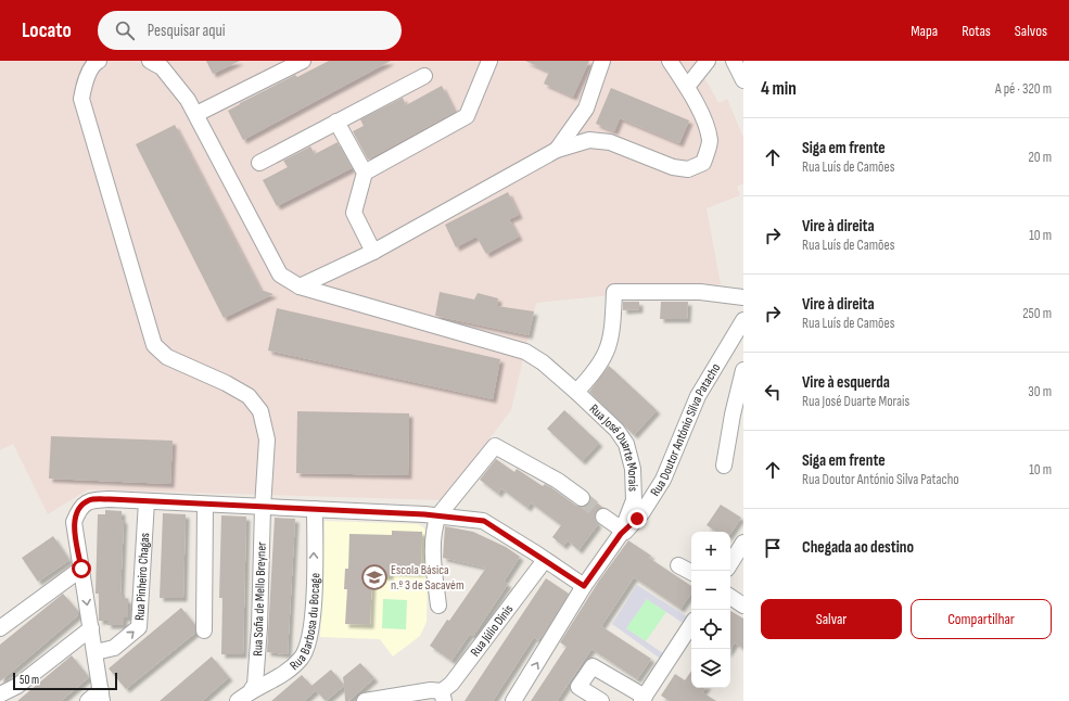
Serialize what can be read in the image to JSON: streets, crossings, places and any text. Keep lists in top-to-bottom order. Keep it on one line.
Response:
{"streets":{"street":["Rua Doutor António Silva Patacho","Rua José Duarte Morais","Rua Pinheiro Chagas","Rua Sofia de Mello Breyner","Rua Barbosa du Bocage","Rua Júlio Dinis"]},"crossings":[["Rua Doutor António Silva Patacho","Rua José Duarte Morais"],["Rua Sofia de Mello Breyner","Rua Barbosa du Bocage"]],"places":{"school or university":["Escola Básica n.º 3 de Sacavém"]},"scale_bar":"50 m","page":{"header":"Locato","search":"Pesquisar aqui","nav":["Mapa","Rotas","Salvos"],"heading":["4 min","A pé · 320 m"],"list":[["Siga em frente","Rua Luís de Camões","20 m"],["Vire à direita","Rua Luís de Camões","10 m"],["Vire à direita","Rua Luís de Camões","250 m"],["Vire à esquerda","Rua José Duarte Morais","30 m"],["Siga em frente","Rua Doutor António Silva Patacho","10 m"],"Chegada ao destino"],"map_buttons":["+","−"],"buttons":["Salvar","Compartilhar"],"scale":"50 m"}}
